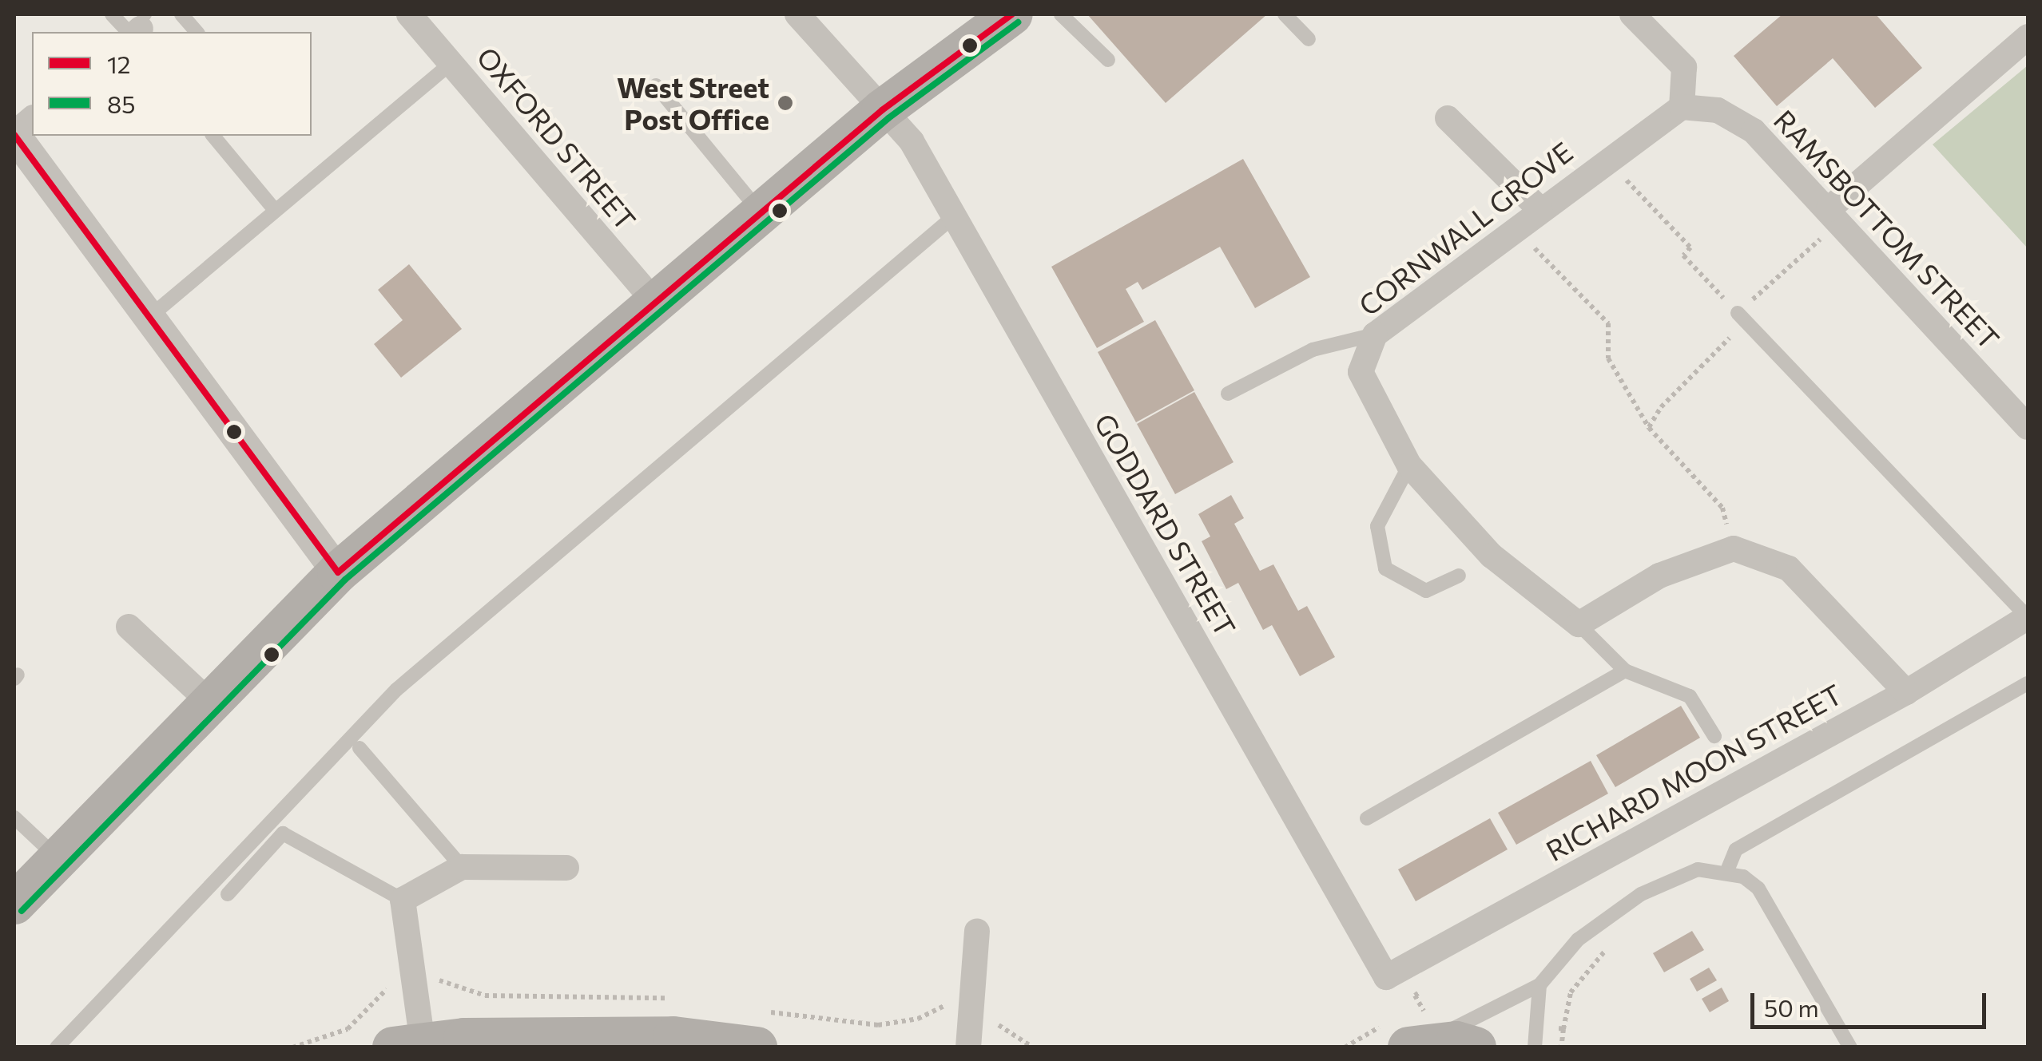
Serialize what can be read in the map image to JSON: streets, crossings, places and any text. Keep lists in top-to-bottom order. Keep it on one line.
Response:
{"streets":{"street":["OXFORD STREET","CORNWALL GROVE","RAMSBOTTOM STREET","GODDARD STREET","RICHARD MOON STREET"]},"crossings":[["CORNWALL GROVE","RAMSBOTTOM STREET"],["GODDARD STREET","RICHARD MOON STREET"]],"places":["West Street Post Office"],"lines":["transit line 12","transit line 85"],"legend":["12","85"],"scale_bar":"50 m"}
